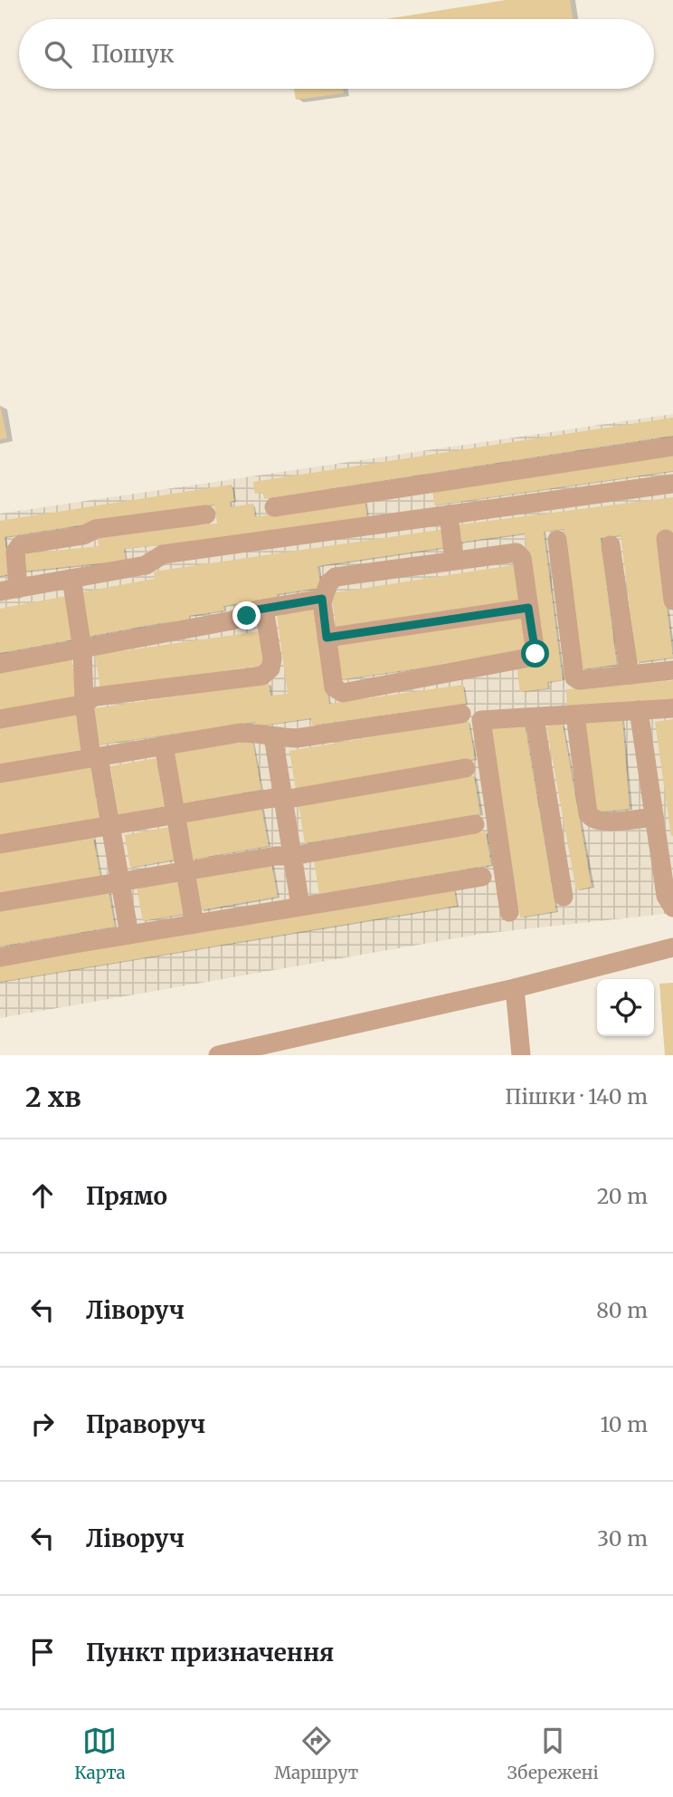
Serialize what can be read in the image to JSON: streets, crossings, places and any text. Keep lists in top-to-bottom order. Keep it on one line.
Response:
{"page":{"search":"Пошук","heading":["2 хв","Пішки · 140 m"],"list":[["Прямо","20 m"],["Ліворуч","80 m"],["Праворуч","10 m"],["Ліворуч","30 m"],"Пункт призначення"],"nav":["Карта","Маршрут","Збережені"]}}
